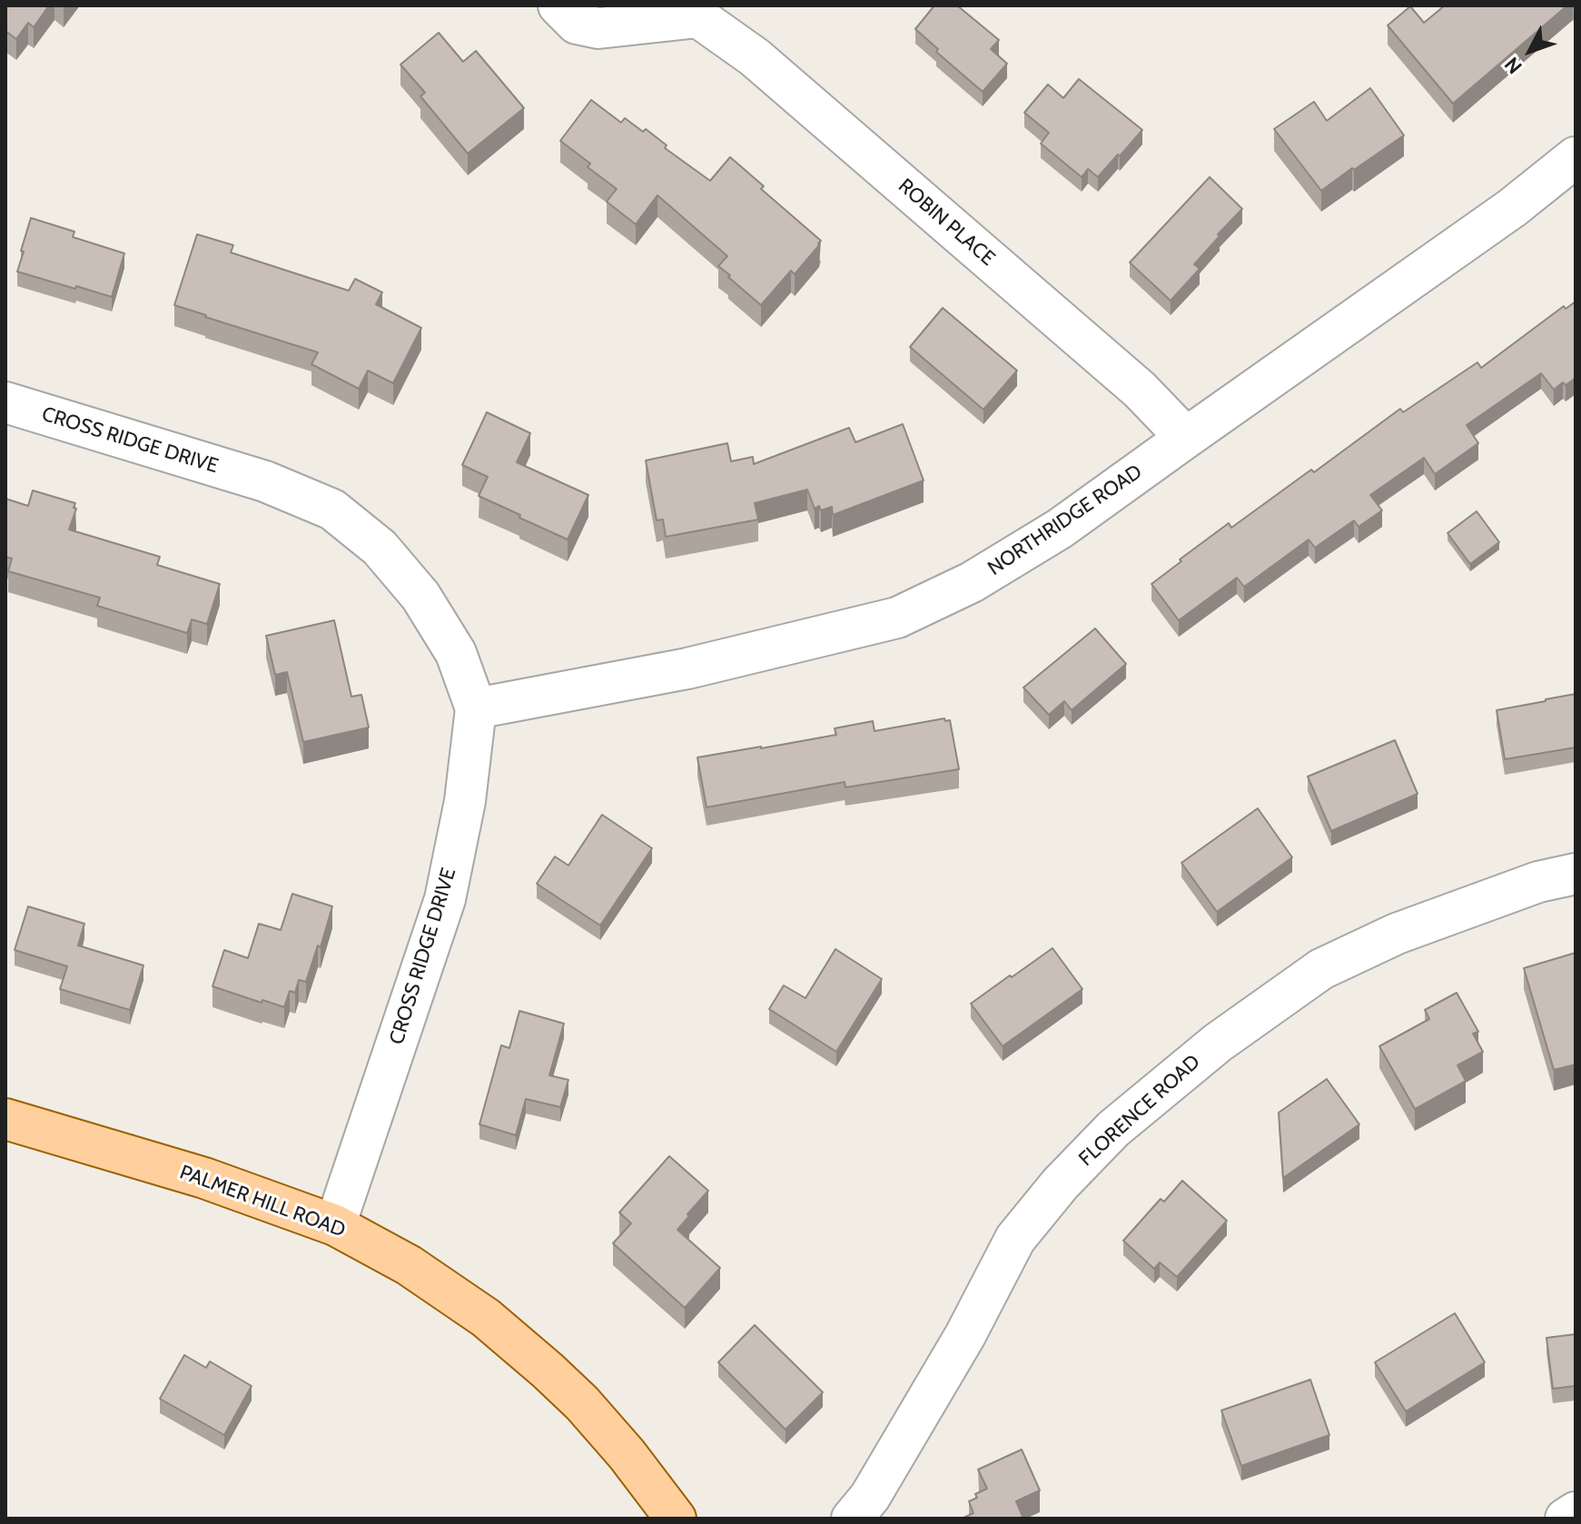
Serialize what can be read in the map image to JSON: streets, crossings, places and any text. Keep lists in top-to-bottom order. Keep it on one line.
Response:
{"streets":{"main road":["PALMER HILL ROAD"],"street":["ROBIN PLACE","CROSS RIDGE DRIVE","NORTHRIDGE ROAD","FLORENCE ROAD"]},"crossings":[["ROBIN PLACE","NORTHRIDGE ROAD"],["CROSS RIDGE DRIVE","NORTHRIDGE ROAD"],["CROSS RIDGE DRIVE","PALMER HILL ROAD"]],"north":"bottom left"}
